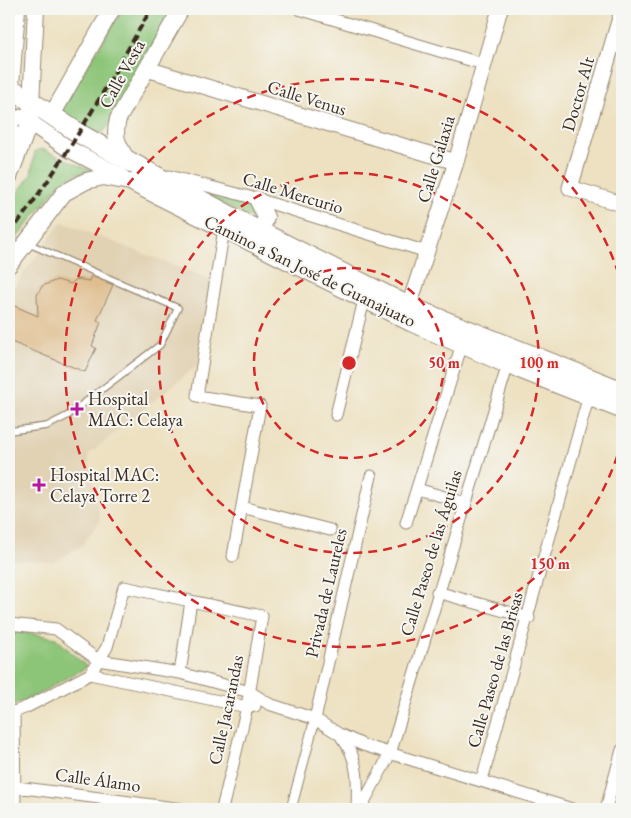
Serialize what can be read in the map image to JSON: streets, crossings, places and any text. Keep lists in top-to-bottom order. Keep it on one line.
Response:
{"streets":{"main road":["Calle Vesta","Camino a San José de Guanajuato"],"street":["Doctor Alt","Calle Venus","Calle Galaxia","Calle Mercurio","Calle Paseo de las Águilas","Privada de Laureles","Calle Paseo de las Brisas","Calle Jacarandas","Calle Álamo"]},"crossings":[["Calle Vesta","Calle Venus"],["Calle Vesta","Camino a San José de Guanajuato"],["Calle Venus","Calle Galaxia"],["Calle Galaxia","Calle Mercurio"],["Calle Galaxia","Camino a San José de Guanajuato"],["Calle Mercurio","Camino a San José de Guanajuato"],["Camino a San José de Guanajuato","Calle Paseo de las Águilas"],["Camino a San José de Guanajuato","Calle Paseo de las Brisas"]],"places":{"health":["Hospital MAC: Celaya","Hospital MAC: Celaya Torre 2"]},"rings":["50 m","100 m","150 m"]}
